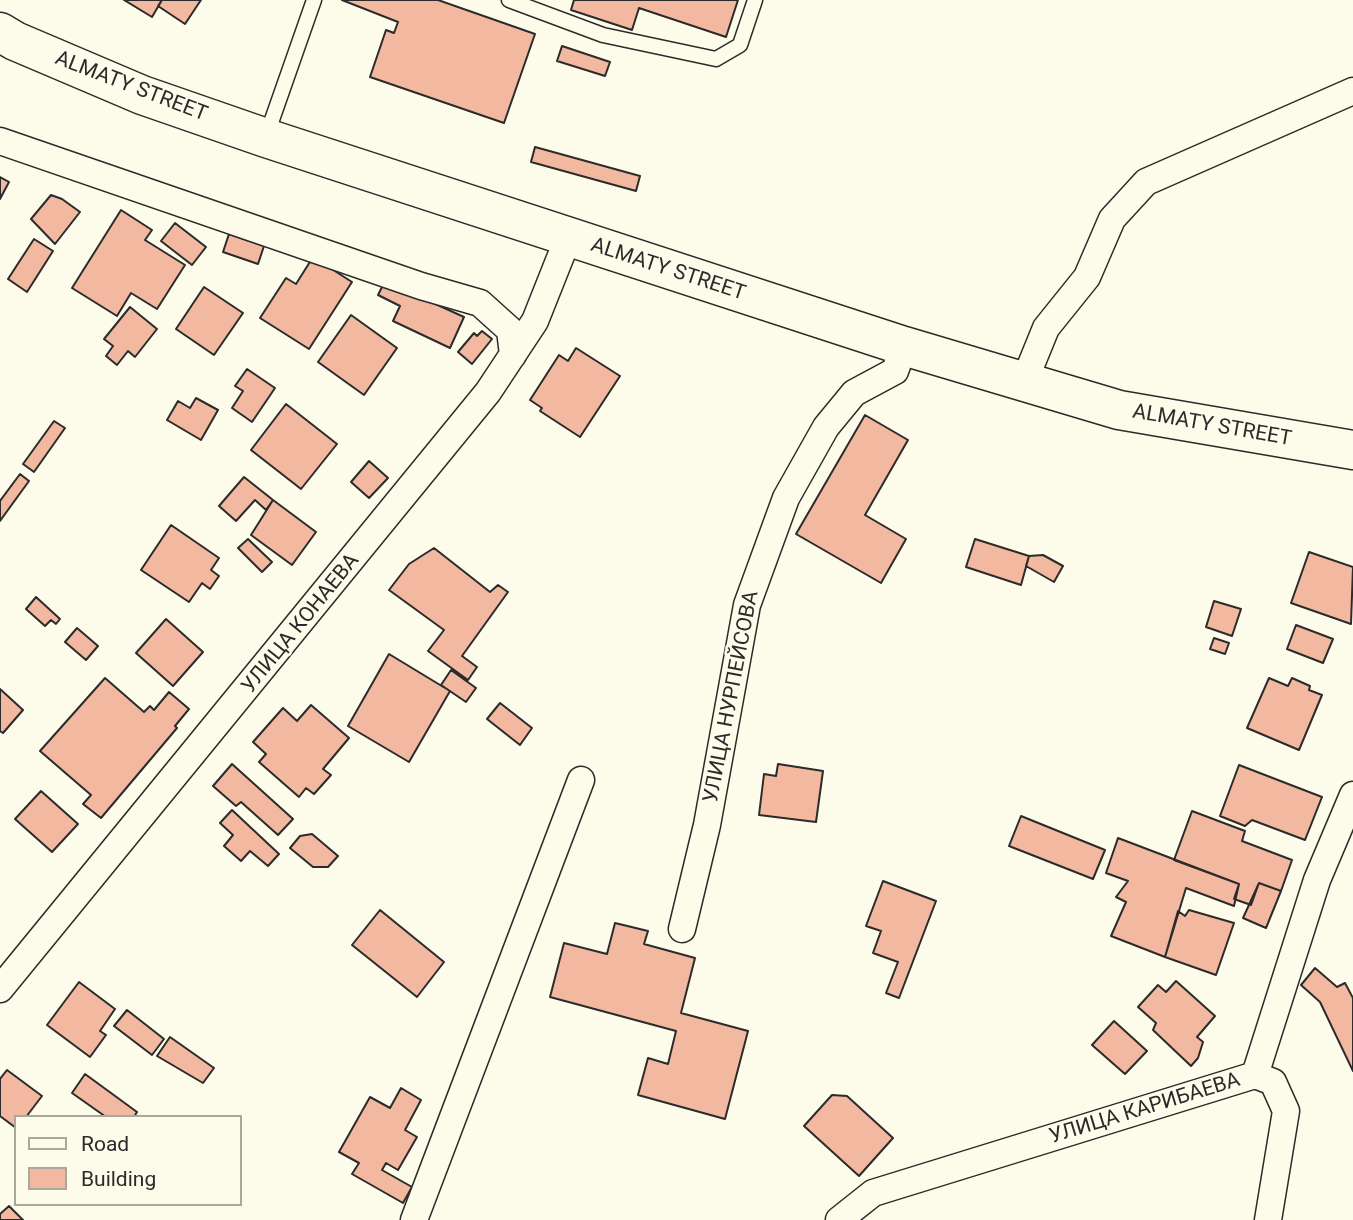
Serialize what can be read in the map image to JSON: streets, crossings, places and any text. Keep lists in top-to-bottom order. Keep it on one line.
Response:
{"streets":{"main road":["ALMATY STREET"],"street":["УЛИЦА КОНАЕВА","УЛИЦА НУРПЕЙСОВА","УЛИЦА КАРИБАЕВА"]},"crossings":[["ALMATY STREET","УЛИЦА КОНАЕВА"],["ALMATY STREET","УЛИЦА НУРПЕЙСОВА"]],"legend":["Road","Building"]}
